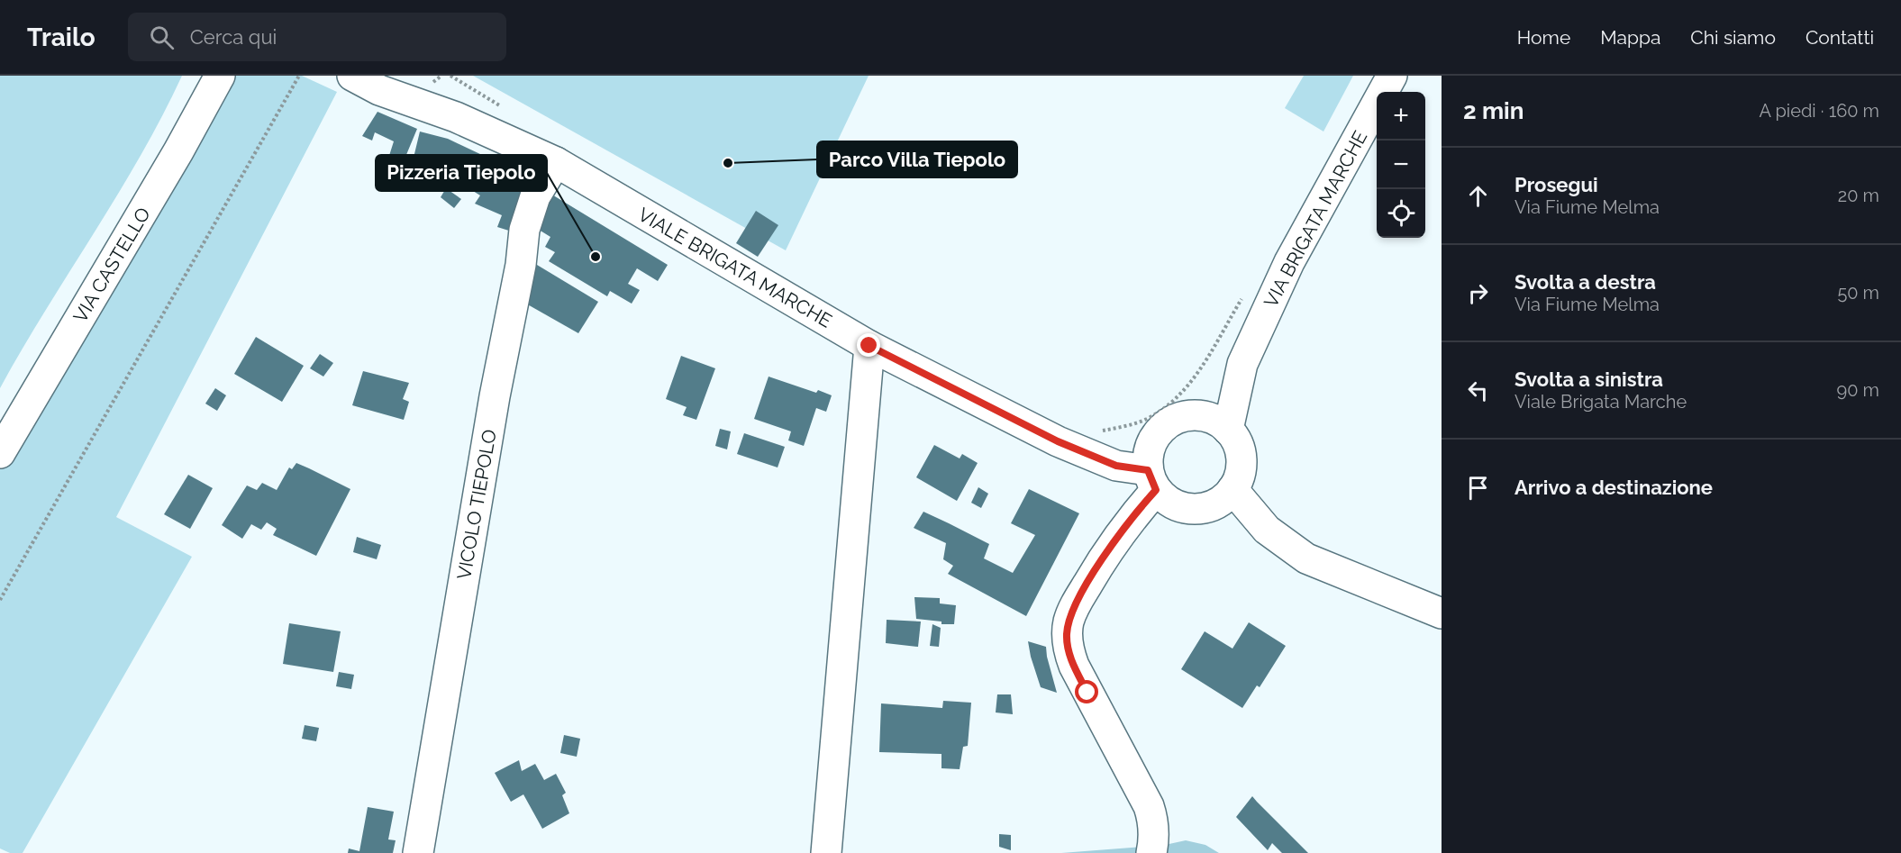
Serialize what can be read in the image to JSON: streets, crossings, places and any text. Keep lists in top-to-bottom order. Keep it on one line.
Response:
{"streets":{"street":["VIA BRIGATA MARCHE","VIA CASTELLO","VIALE BRIGATA MARCHE","VICOLO TIEPOLO"]},"crossings":[["VIA BRIGATA MARCHE","VIALE BRIGATA MARCHE"],["VIALE BRIGATA MARCHE","VICOLO TIEPOLO"]],"places":["Parco Villa Tiepolo","Pizzeria Tiepolo"],"page":{"header":"Trailo","search":"Cerca qui","nav":["Home","Mappa","Chi siamo","Contatti"],"heading":["2 min","A piedi · 160 m"],"map_buttons":["+","−"],"list":[["Prosegui","Via Fiume Melma","20 m"],["Svolta a destra","Via Fiume Melma","50 m"],["Svolta a sinistra","Viale Brigata Marche","90 m"],"Arrivo a destinazione"]}}
